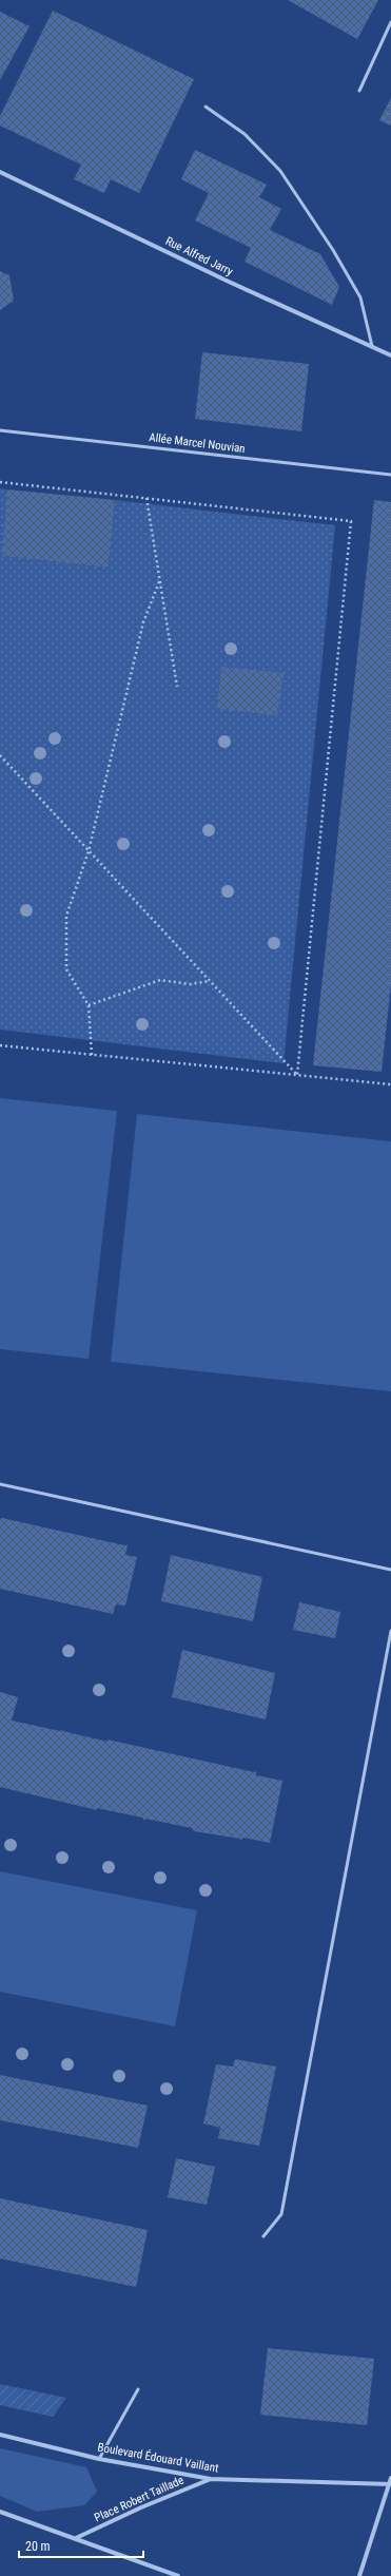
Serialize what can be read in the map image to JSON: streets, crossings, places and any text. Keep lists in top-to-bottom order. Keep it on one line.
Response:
{"streets":{"street":["Rue Alfred Jarry","Boulevard Édouard Vaillant","Place Robert Taillade"],"lane":["Allée Marcel Nouvian"]},"crossings":[["Boulevard Édouard Vaillant","Place Robert Taillade"]],"scale_bar":"20 m"}
